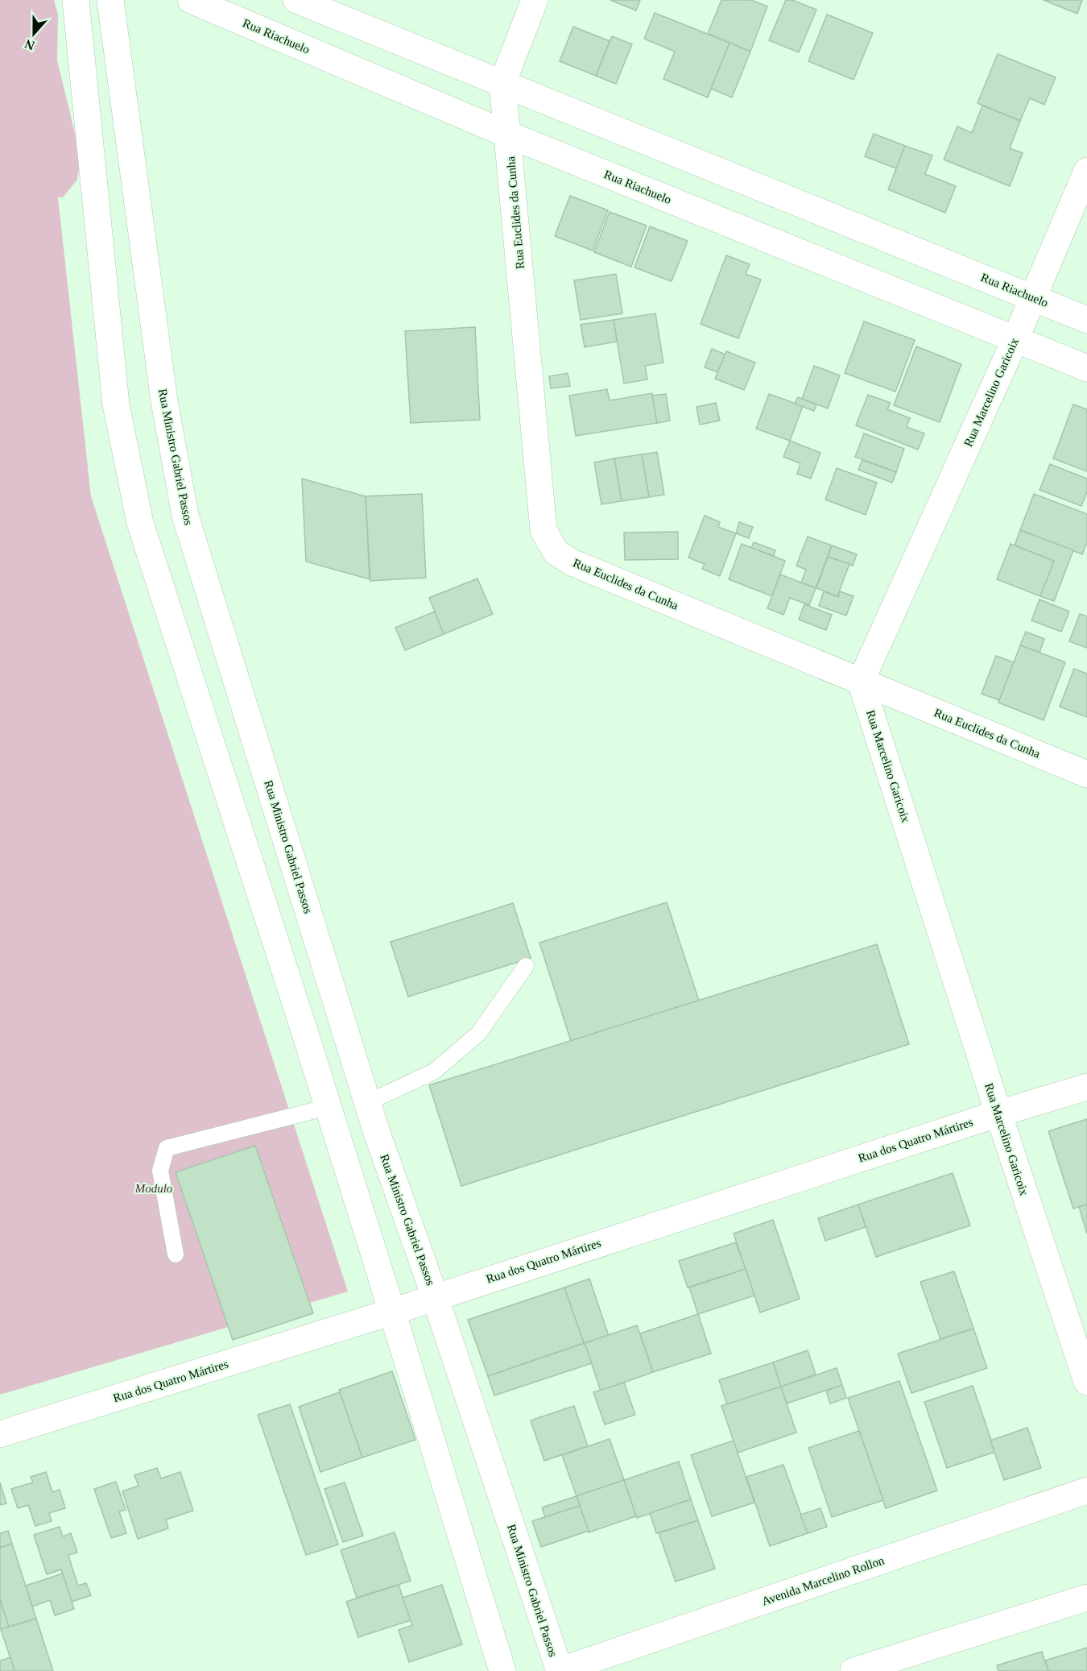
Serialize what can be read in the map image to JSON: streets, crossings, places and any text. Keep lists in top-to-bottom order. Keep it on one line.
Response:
{"streets":{"street":["Rua Riachuelo","Rua Euclides da Cunha","Rua Marcelino Garicoix","Rua Ministro Gabriel Passos","Rua dos Quatro Mártires","Avenida Marcelino Rollon"]},"crossings":[["Rua Riachuelo","Rua Euclides da Cunha"],["Rua Riachuelo","Rua Marcelino Garicoix"],["Rua Euclides da Cunha","Rua Marcelino Garicoix"],["Rua Marcelino Garicoix","Rua dos Quatro Mártires"],["Rua Ministro Gabriel Passos","Rua dos Quatro Mártires"],["Rua Ministro Gabriel Passos","Avenida Marcelino Rollon"]],"parks":["Modulo"],"north":"bottom"}
